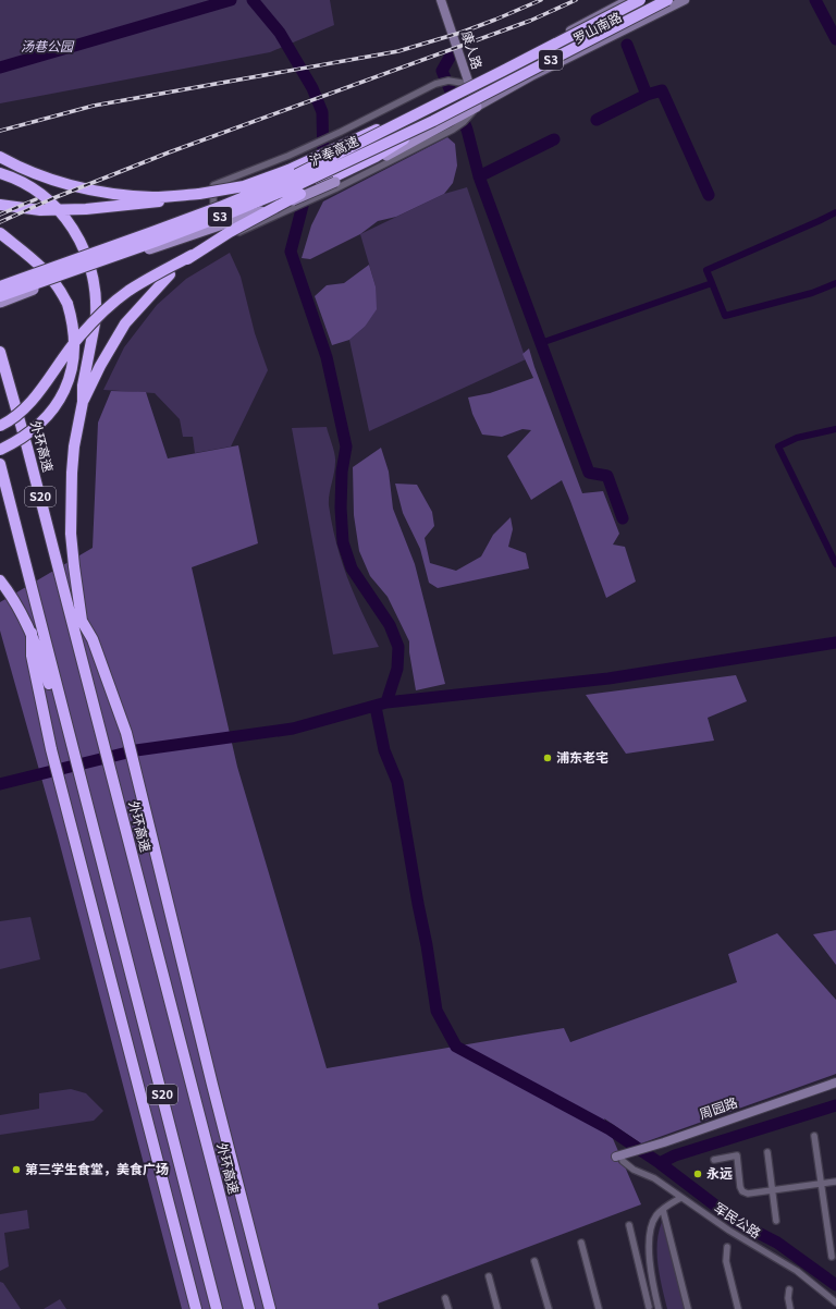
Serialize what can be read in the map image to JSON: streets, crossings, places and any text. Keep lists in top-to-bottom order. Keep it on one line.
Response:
{"streets":{"highway":["S3","沪奉高速","外环高速","S20"],"main road":["罗山南路","康人路","周园路"],"street":["军民公路"]},"crossings":[["罗山南路","康人路"],["周园路","军民公路"]],"parks":["汤巷公园"],"places":["浦东老宅","第三学生食堂，美食广场","永远"]}
